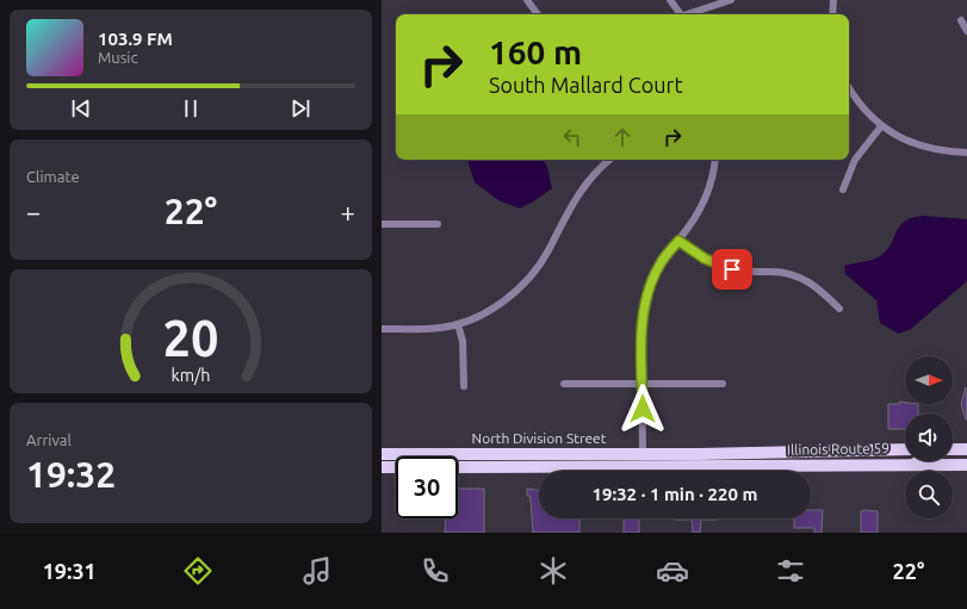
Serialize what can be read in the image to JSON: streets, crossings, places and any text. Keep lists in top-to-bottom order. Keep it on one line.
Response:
{"streets":{"main road":["North Division Street","Illinois Route 59"]},"crossings":[["North Division Street","Illinois Route 59"]],"north":"right","page":{"turn":["160 m","South Mallard Court"],"song":["103.9 FM","Music"],"tile":["Climate",["Arrival","19:32"]],"heat":["−","22°","+"],"limit":"30","trip":"19:32 · 1 min · 220 m","tabs":["19:31","22°"],"gauge":["20","km/h"]}}
